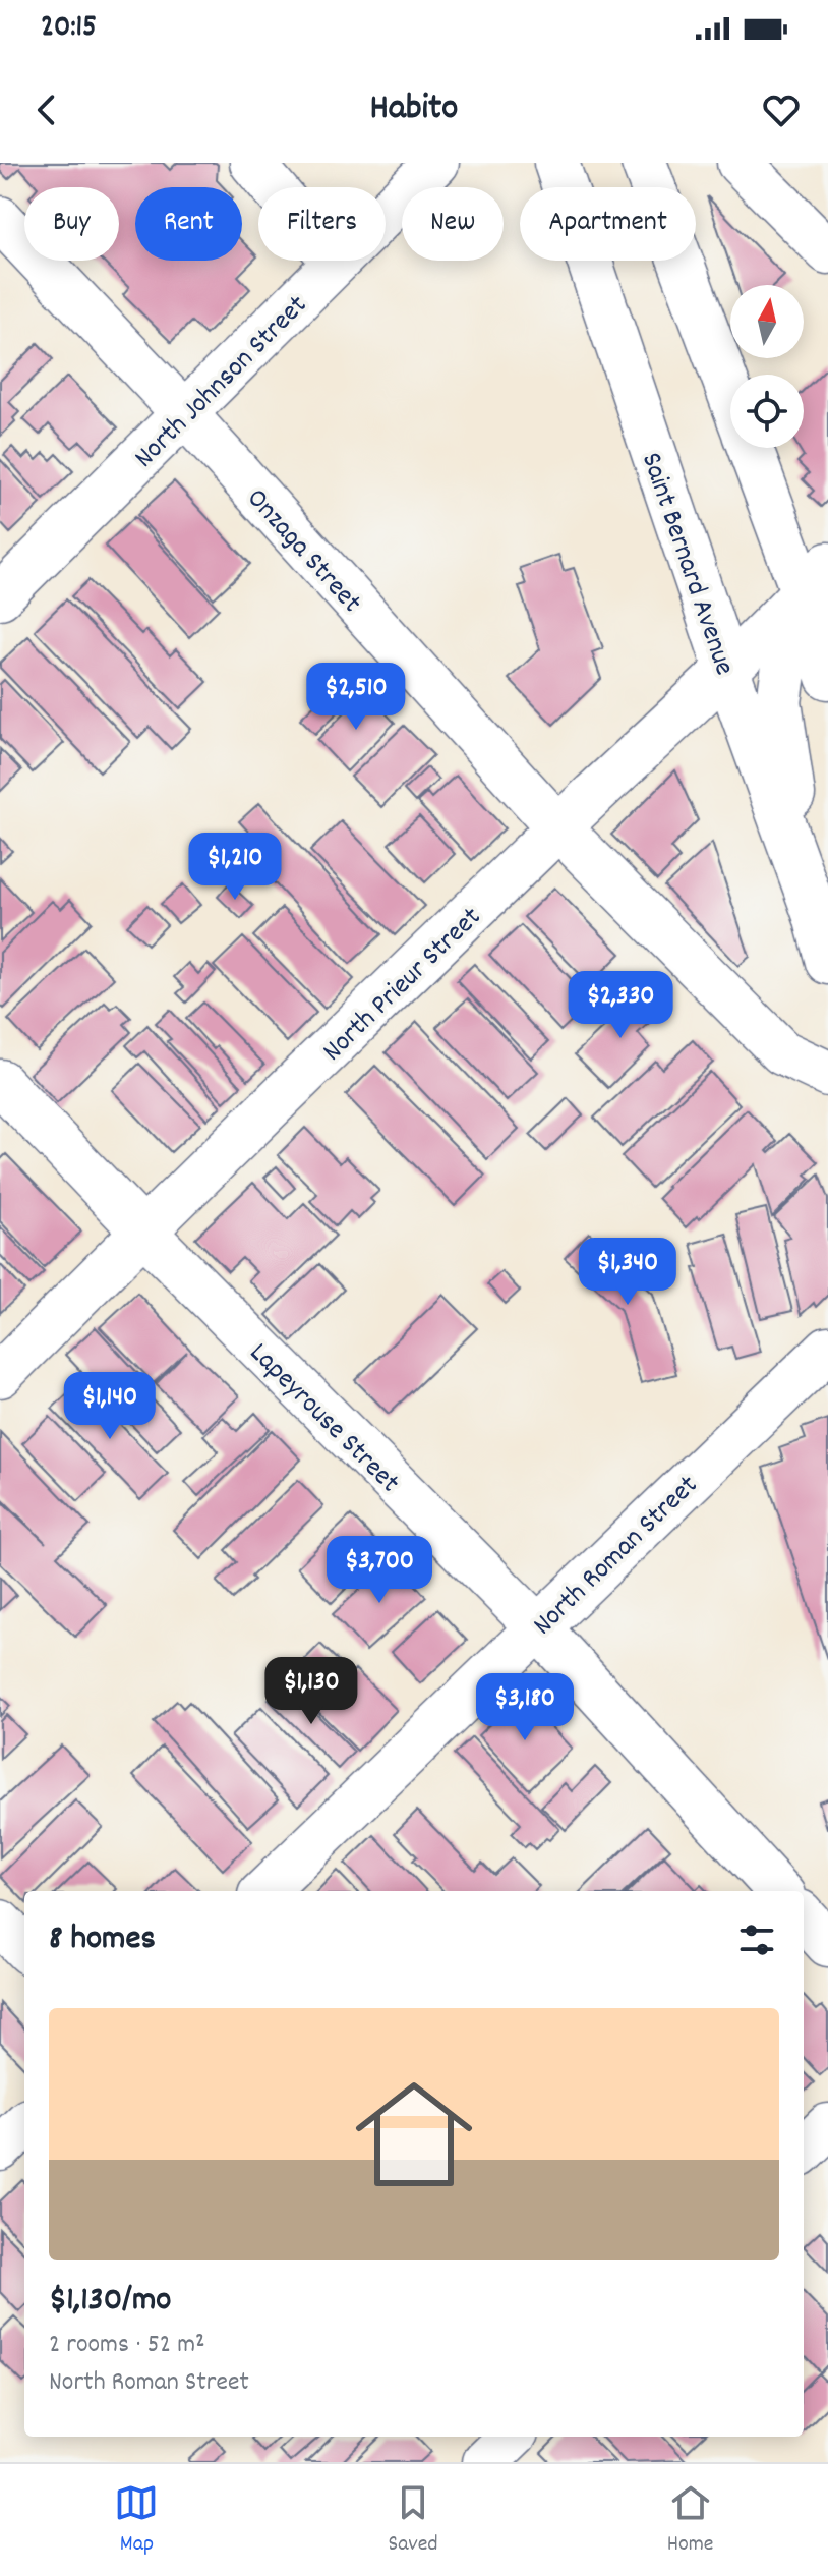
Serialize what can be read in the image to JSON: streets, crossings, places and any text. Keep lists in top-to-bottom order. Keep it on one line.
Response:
{"streets":{"street":["North Johnson Street","Onzaga Street","Saint Bernard Avenue","North Prieur Street","Lapeyrouse Street","North Roman Street"]},"crossings":[["North Johnson Street","Onzaga Street"],["Onzaga Street","North Prieur Street"],["Saint Bernard Avenue","North Prieur Street"],["North Prieur Street","Lapeyrouse Street"],["Lapeyrouse Street","North Roman Street"]],"north":"top","page":{"status":"20:15","header":"Habito","chip":["Buy","Rent","Filters","New","Apartment"],"price":["$2,510","$1,210","$2,330","$1,340","$1,140","$3,700","$1,130","$3,180"],"heading":"8 homes","list":[{"name":"$1,130/mo","note":"2 rooms · 52 m² · North Roman Street"}],"tabs":["Map","Saved","Home"]}}
